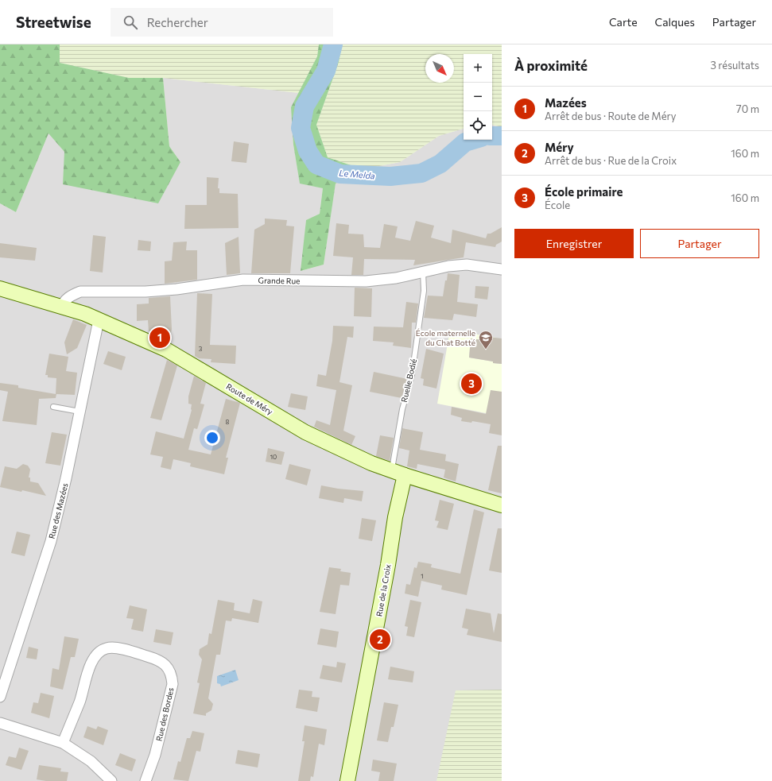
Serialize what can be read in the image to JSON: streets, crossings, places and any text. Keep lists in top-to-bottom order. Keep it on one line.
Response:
{"streets":{"main road":["Route de Méry","Rue de la Croix"],"street":["Grande Rue","Rue des Mazées","Rue des Bordes"],"lane":["Ruelle Bodié"]},"crossings":[["Grande Rue","Ruelle Bodié"],["Grande Rue","Route de Méry"],["Ruelle Bodié","Route de Méry"],["Ruelle Bodié","Rue de la Croix"],["Route de Méry","Rue des Mazées"],["Route de Méry","Rue de la Croix"]],"water":["Le Melda"],"places":{"school or university":["École maternelle du Chat Botté"]},"house_numbers":["3","8","10","1"],"north":"bottom right","page":{"header":"Streetwise","search":"Rechercher","nav":["Carte","Calques","Partager"],"heading":["À proximité","3 résultats"],"map_buttons":["+","−"],"list":[{"mark":"1","name":"Mazées","note":"Arrêt de bus · Route de Méry","value":"70 m"},{"mark":"2","name":"Méry","note":"Arrêt de bus · Rue de la Croix","value":"160 m"},{"mark":"3","name":"École primaire","note":"École","value":"160 m"}],"buttons":["Enregistrer","Partager"],"pins":["1","3","2"]}}
